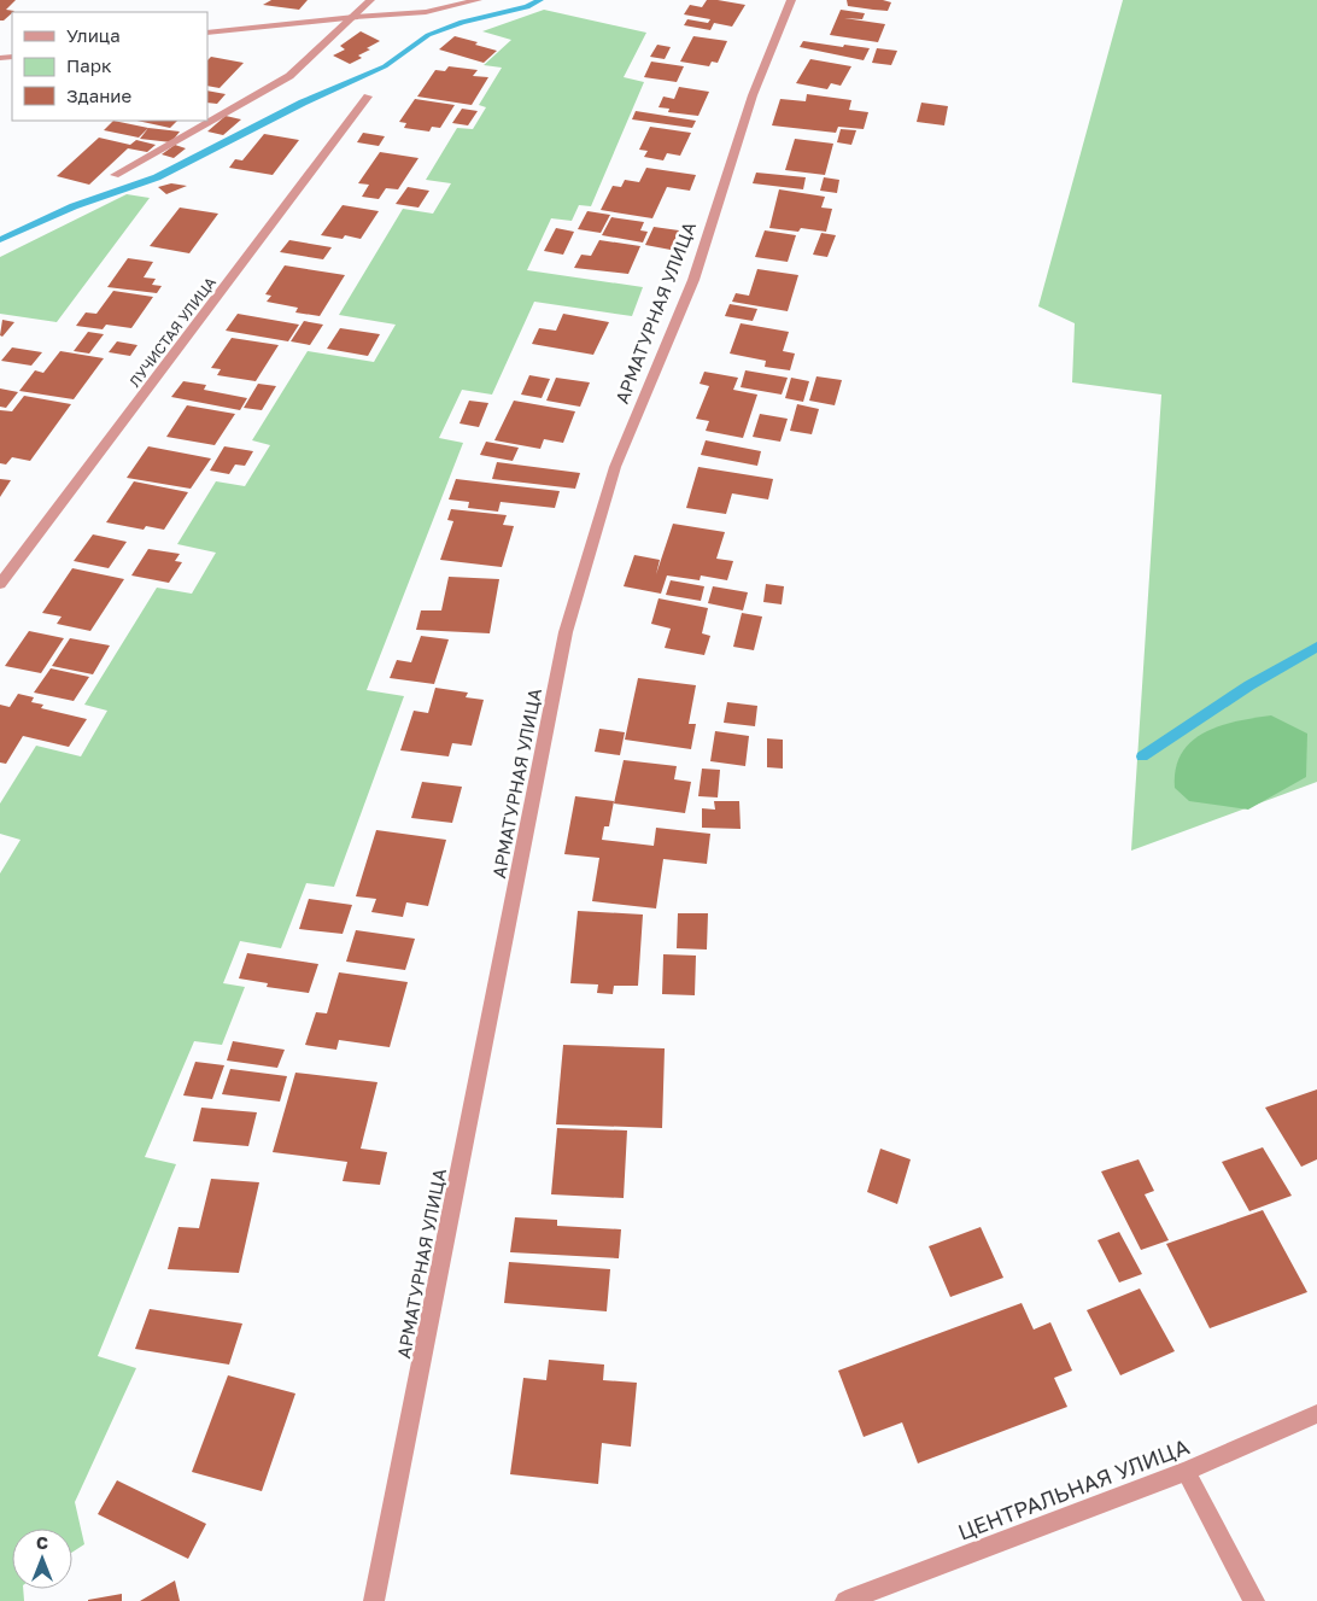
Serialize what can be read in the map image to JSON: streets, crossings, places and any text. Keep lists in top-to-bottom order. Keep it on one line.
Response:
{"streets":{"street":["АРМАТУРНАЯ УЛИЦА","ЛУЧИСТАЯ УЛИЦА","ЦЕНТРАЛЬНАЯ УЛИЦА"]},"legend":["Улица","Парк","Здание"],"north":"top"}
